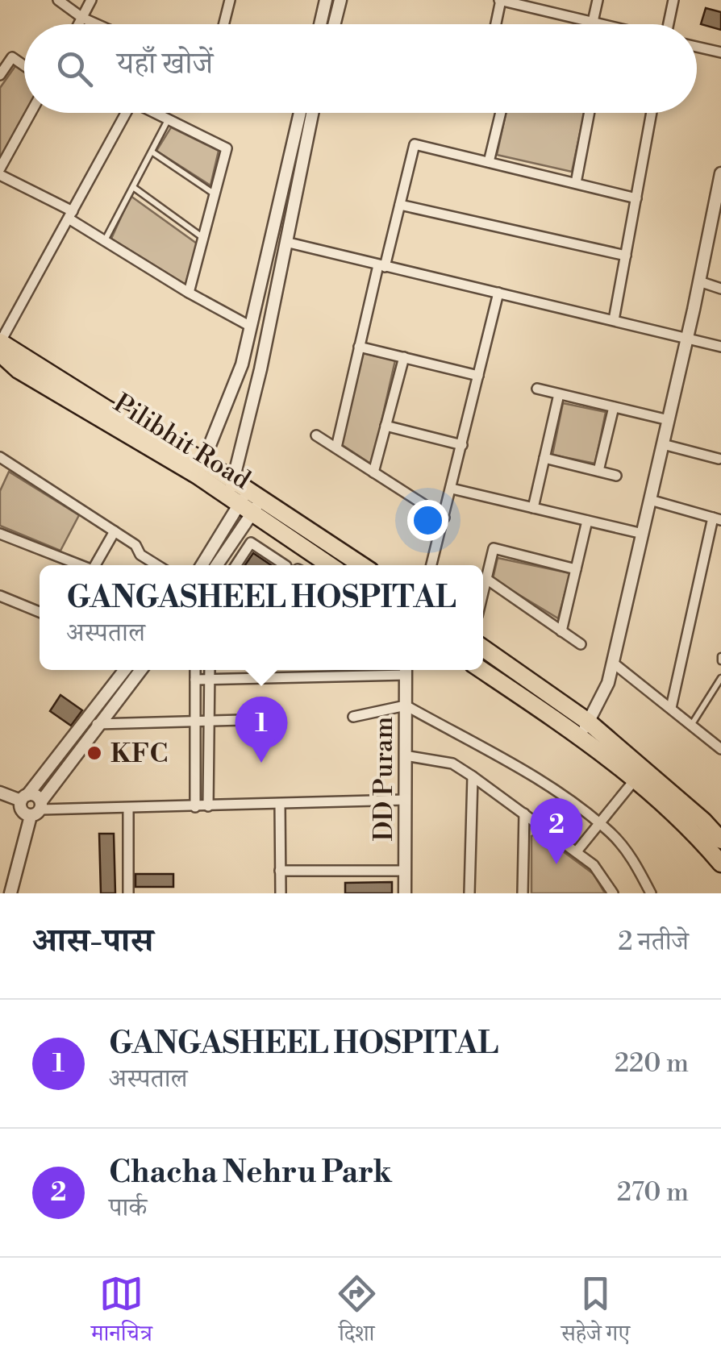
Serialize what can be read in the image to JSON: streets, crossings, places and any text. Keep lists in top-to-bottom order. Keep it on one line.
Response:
{"streets":{"highway":["Pilibhit Road"],"street":["DD Puram"]},"places":["KFC"],"page":{"search":"यहाँ खोजें","popup":["GANGASHEEL HOSPITAL","अस्पताल"],"pins":["1","2"],"heading":["आस-पास","2 नतीजे"],"list":[{"mark":"1","name":"GANGASHEEL HOSPITAL","note":"अस्पताल","value":"220 m"},{"mark":"2","name":"Chacha Nehru Park","note":"पार्क","value":"270 m"}],"nav":["मानचित्र","दिशा","सहेजे गए"]}}
